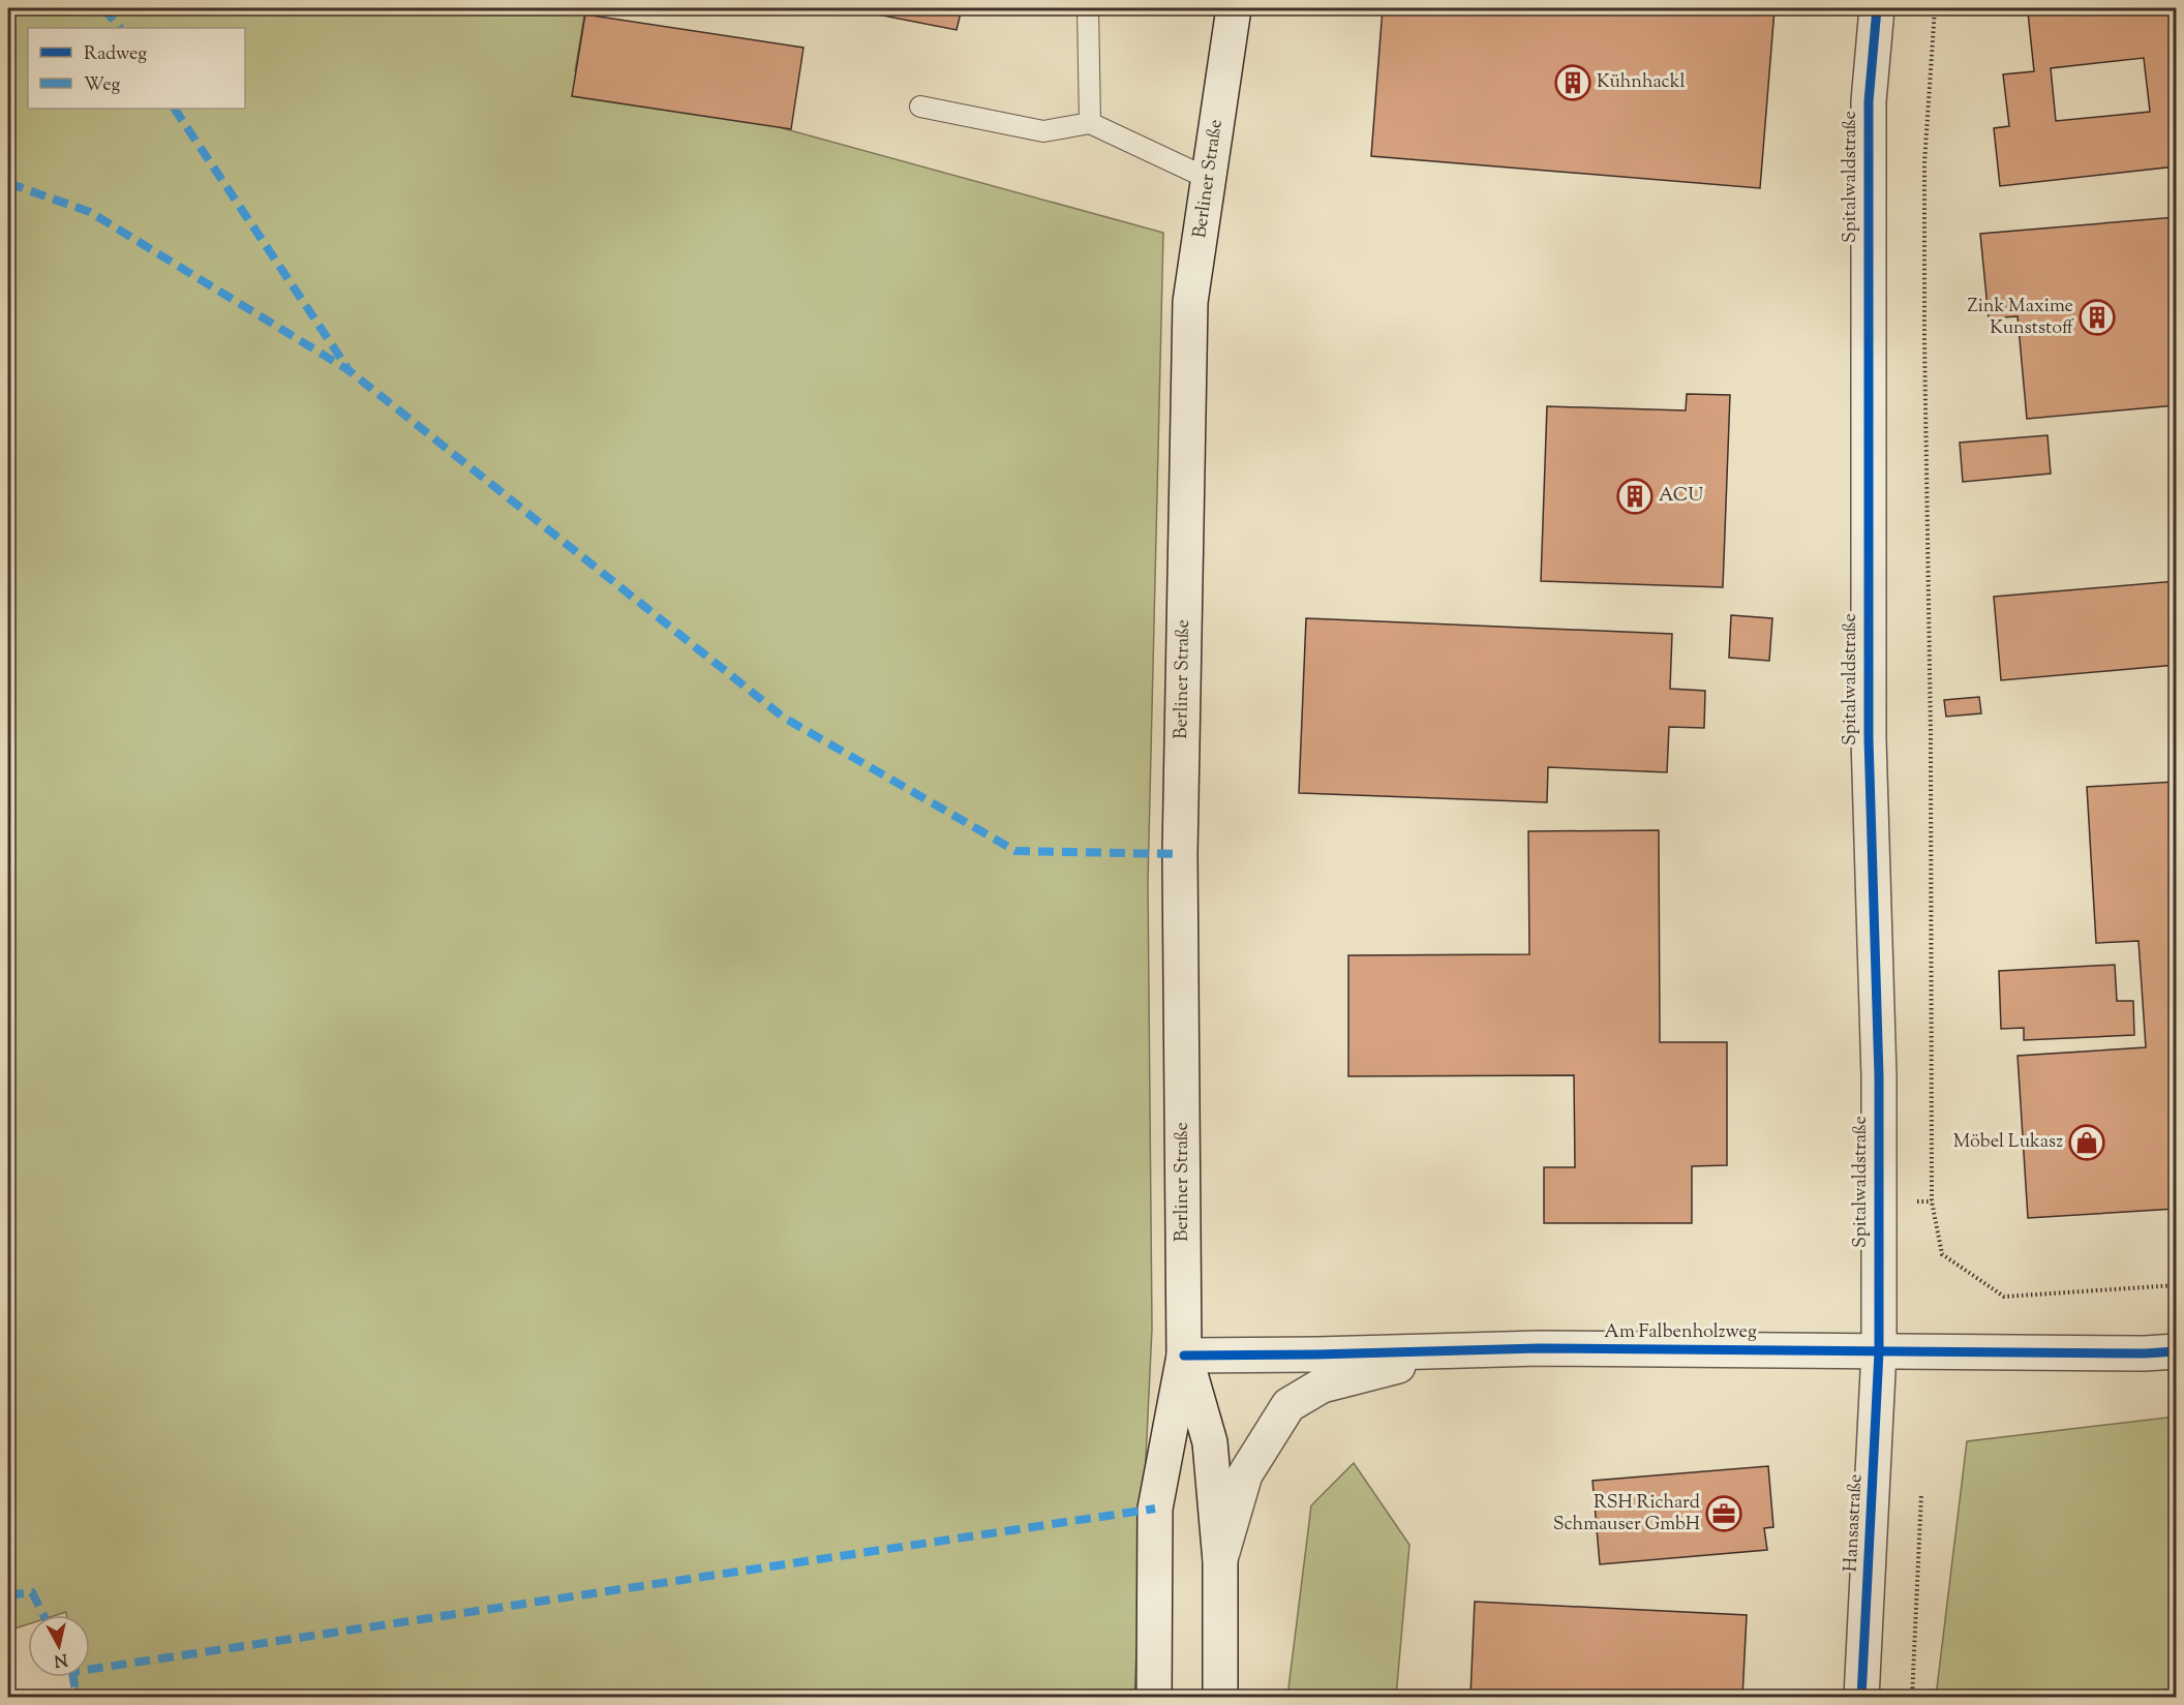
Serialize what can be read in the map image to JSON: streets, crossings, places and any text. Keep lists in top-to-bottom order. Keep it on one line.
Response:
{"streets":{"street":["Spitalwaldstraße","Berliner Straße","Am Falbenholzweg","Hansastraße"]},"crossings":[["Spitalwaldstraße","Am Falbenholzweg"],["Spitalwaldstraße","Hansastraße"],["Berliner Straße","Am Falbenholzweg"],["Am Falbenholzweg","Hansastraße"]],"places":{"building":["Kühnhackl","Zink Maxime Kunststoff","ACU"],"shop":["Möbel Lukasz"],"office":["RSH Richard Schmauser GmbH"]},"legend":["Radweg","Weg"],"north":"bottom"}
